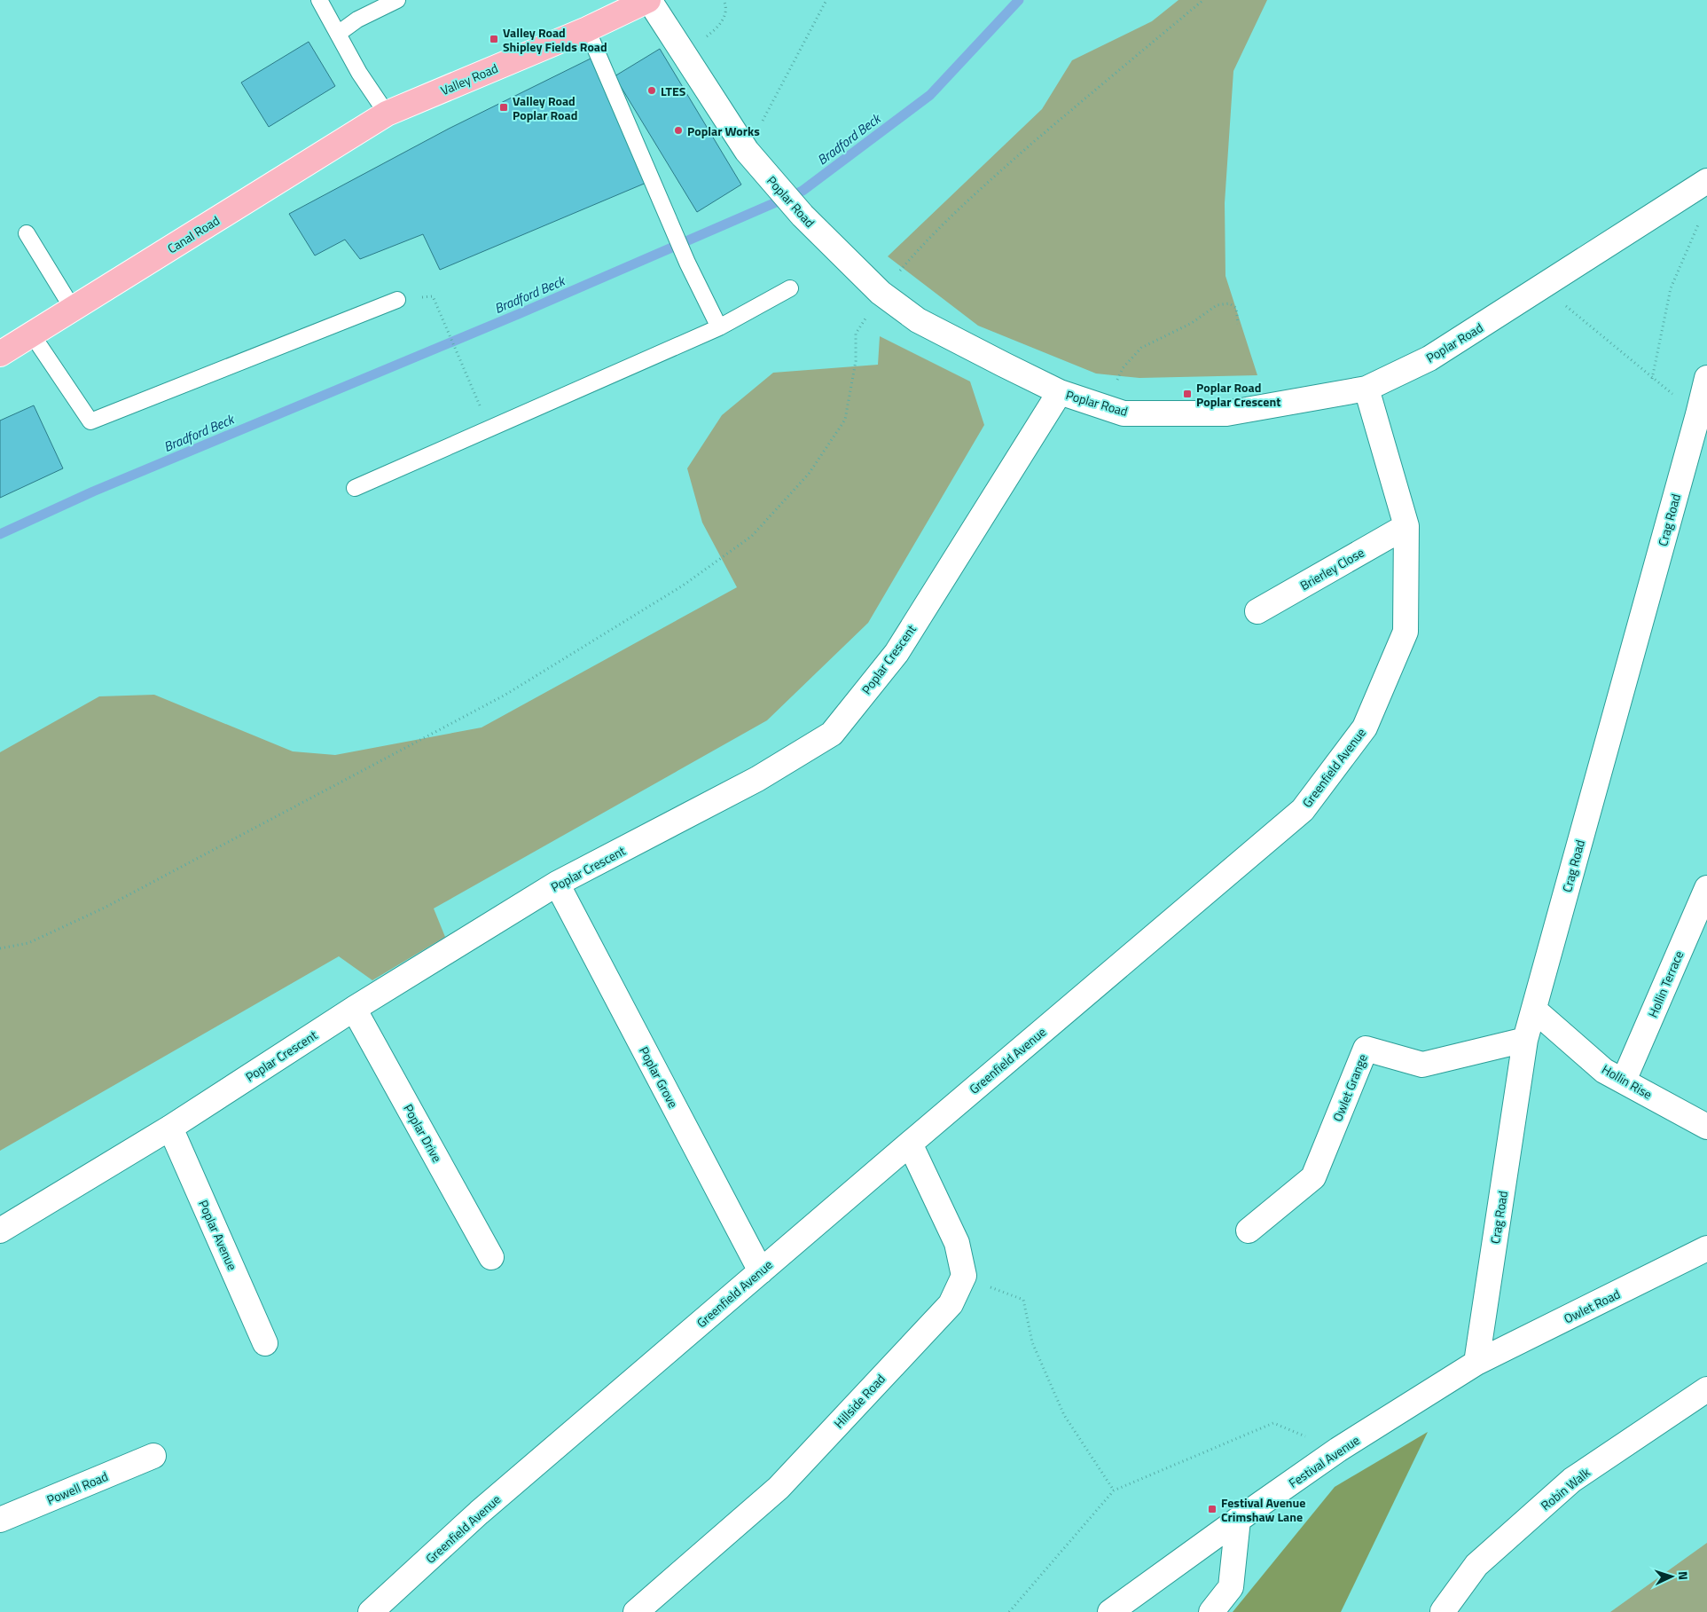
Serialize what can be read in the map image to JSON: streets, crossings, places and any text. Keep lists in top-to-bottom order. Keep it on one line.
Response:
{"streets":{"main road":["Valley Road","Canal Road"],"street":["Poplar Road","Crag Road","Brierley Close","Poplar Crescent","Greenfield Avenue","Hollin Terrace","Poplar Grove","Hollin Rise","Owlet Grange","Poplar Drive","Poplar Avenue","Owlet Road","Hillside Road","Festival Avenue","Powell Road","Robin Walk"]},"crossings":[["Valley Road","Poplar Road"],["Valley Road","Canal Road"],["Poplar Road","Poplar Crescent"],["Poplar Road","Greenfield Avenue"],["Crag Road","Hollin Rise"],["Crag Road","Owlet Grange"],["Crag Road","Owlet Road"],["Crag Road","Festival Avenue"],["Brierley Close","Greenfield Avenue"],["Poplar Crescent","Poplar Grove"],["Poplar Crescent","Poplar Drive"],["Poplar Crescent","Poplar Avenue"],["Greenfield Avenue","Poplar Grove"],["Hollin Terrace","Hollin Rise"],["Owlet Road","Festival Avenue"]],"water":["Bradford Beck"],"places":{"transit":["Valley Road Shipley Fields Road","Valley Road Poplar Road","Poplar Road Poplar Crescent","Festival Avenue Crimshaw Lane"],"other":["LTES","Poplar Works"]},"north":"right"}
